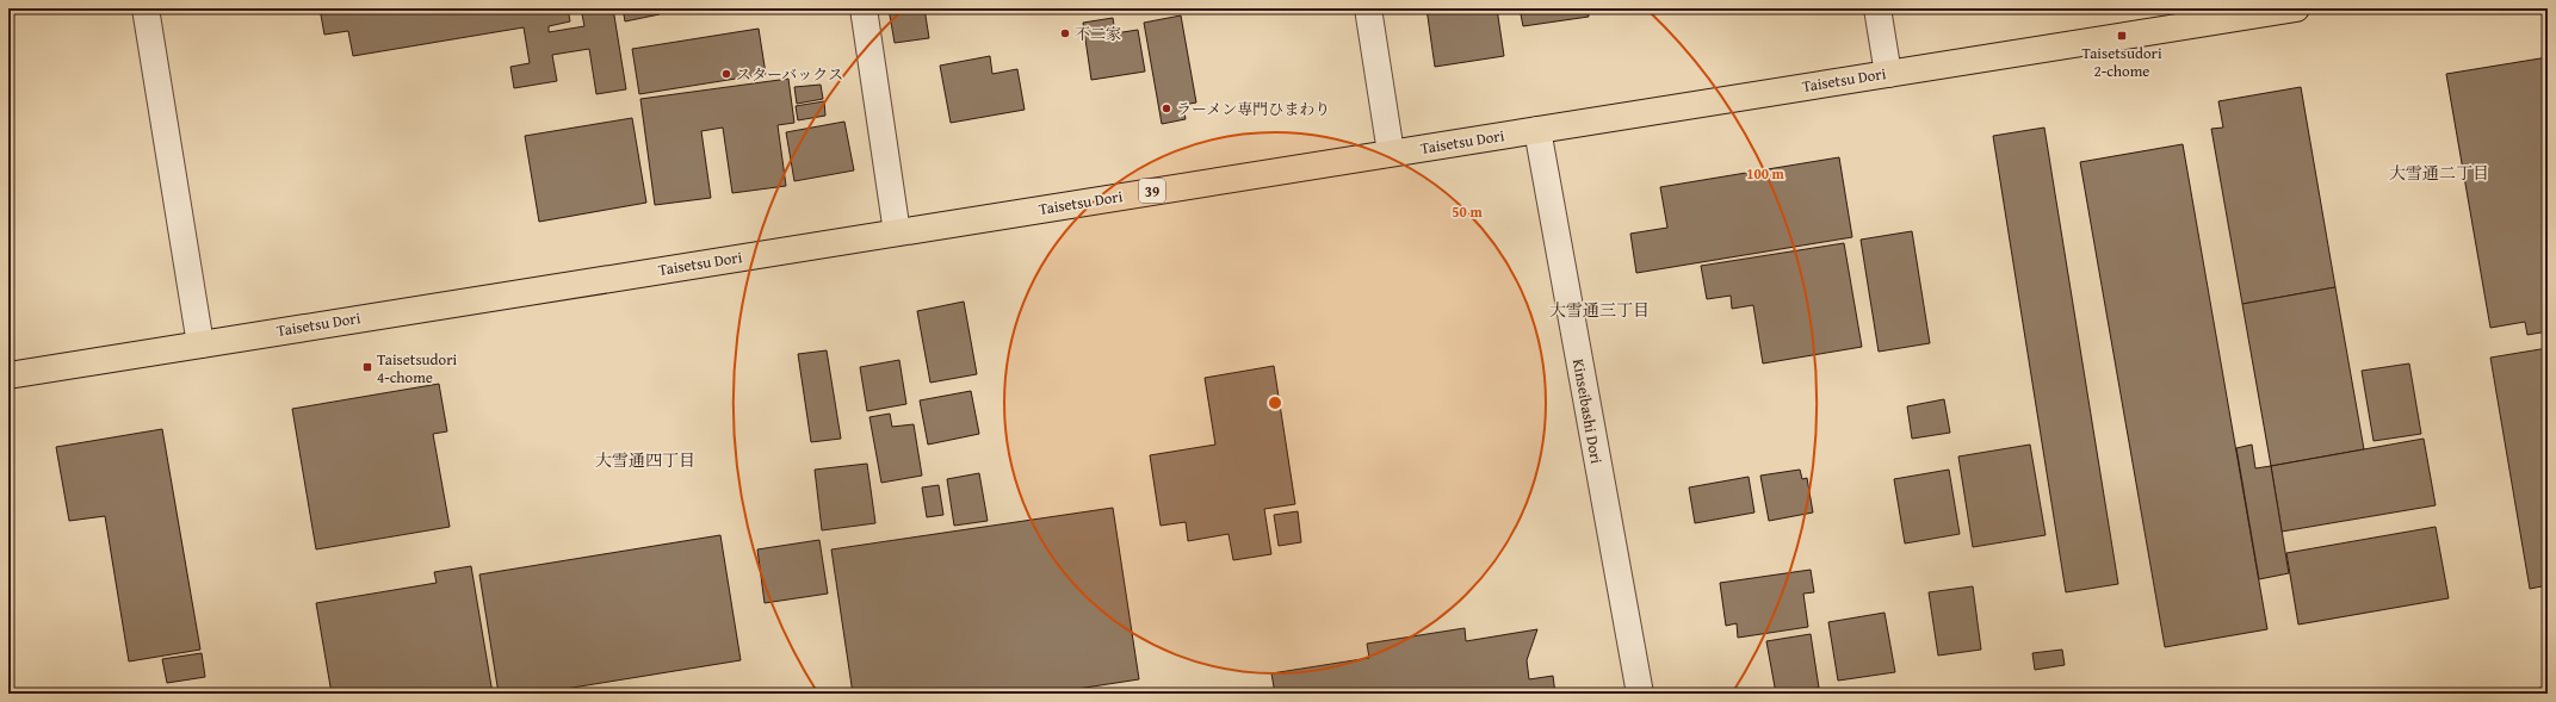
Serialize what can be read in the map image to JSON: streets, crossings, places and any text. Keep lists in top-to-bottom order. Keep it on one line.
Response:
{"streets":{"highway":["Taisetsu Dori","39"],"street":["Kinseibashi Dori"]},"crossings":[["Taisetsu Dori","Kinseibashi Dori"]],"districts":["大雪通二丁目","大雪通三丁目","大雪通四丁目"],"places":{"other":["不二家","スターバックス","ラーメン専門ひまわり"],"transit":["Taisetsudori 2-chome","Taisetsudori 4-chome"]},"rings":["100 m","50 m"]}
